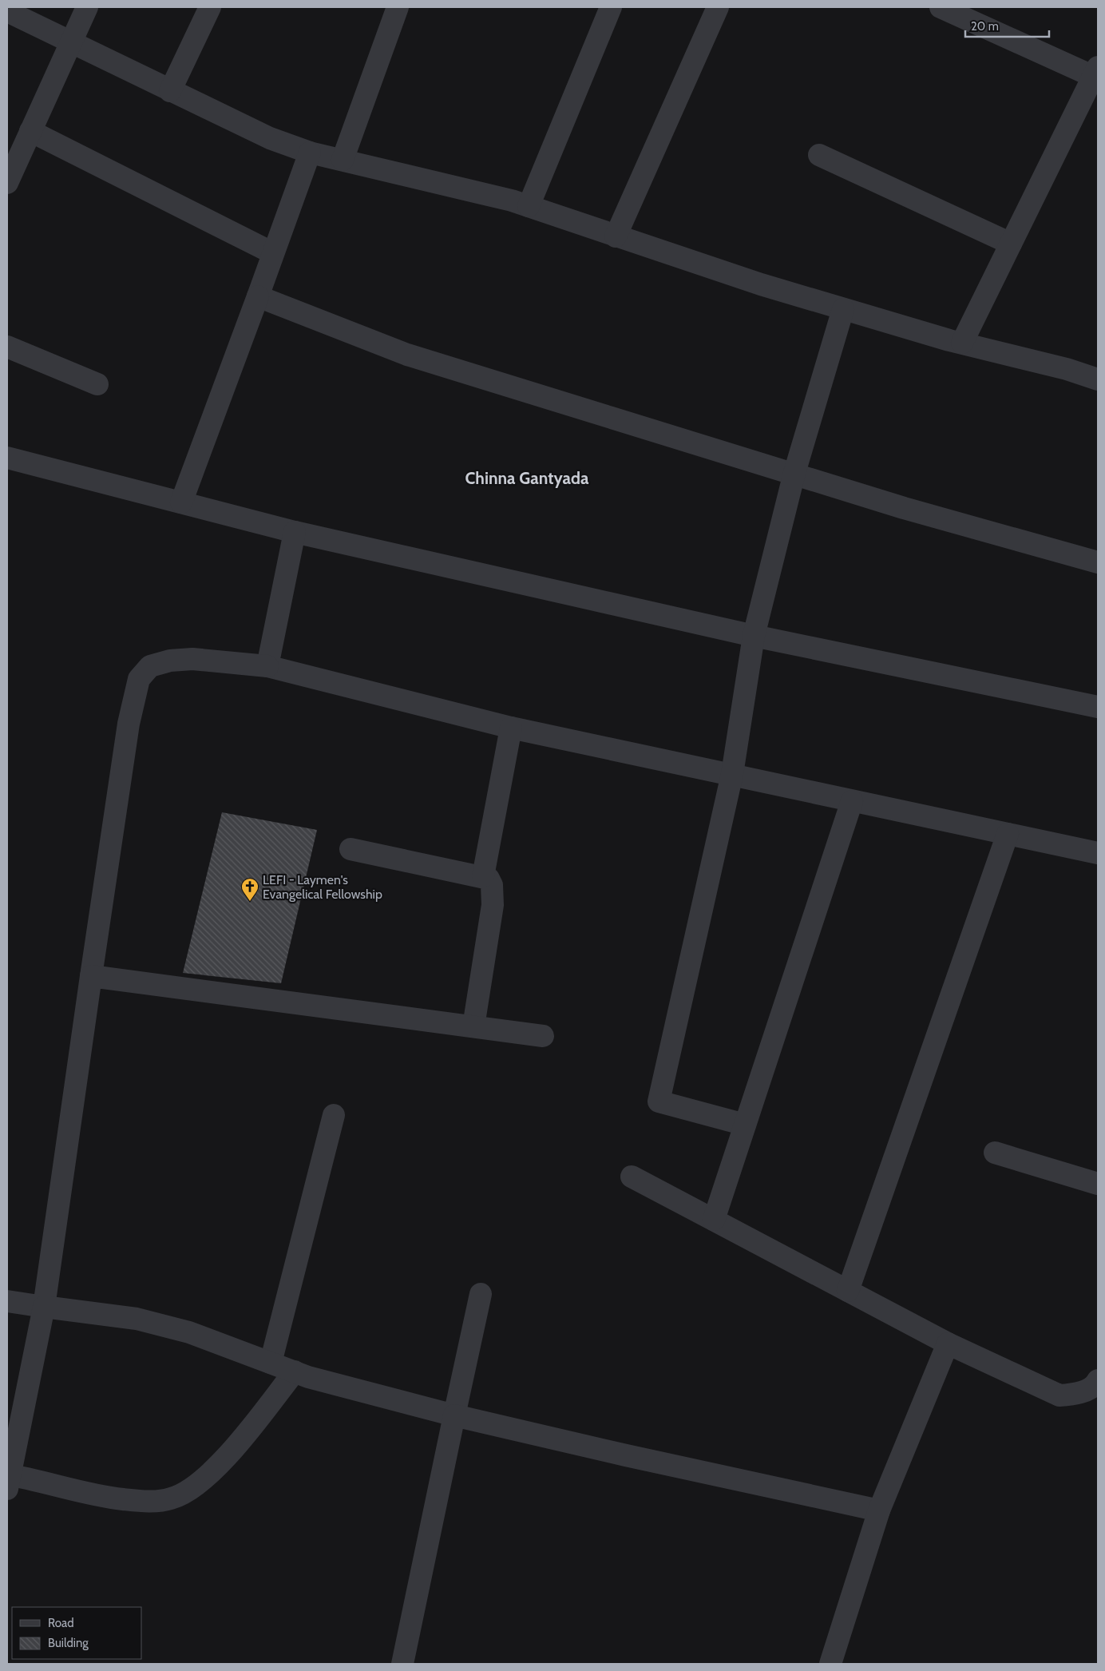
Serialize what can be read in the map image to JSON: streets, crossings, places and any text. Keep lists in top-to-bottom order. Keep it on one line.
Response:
{"districts":["Chinna Gantyada"],"places":{"church":["LEFI - Laymen's Evangelical Fellowship"]},"legend":["Road","Building"],"scale_bar":"20 m"}
